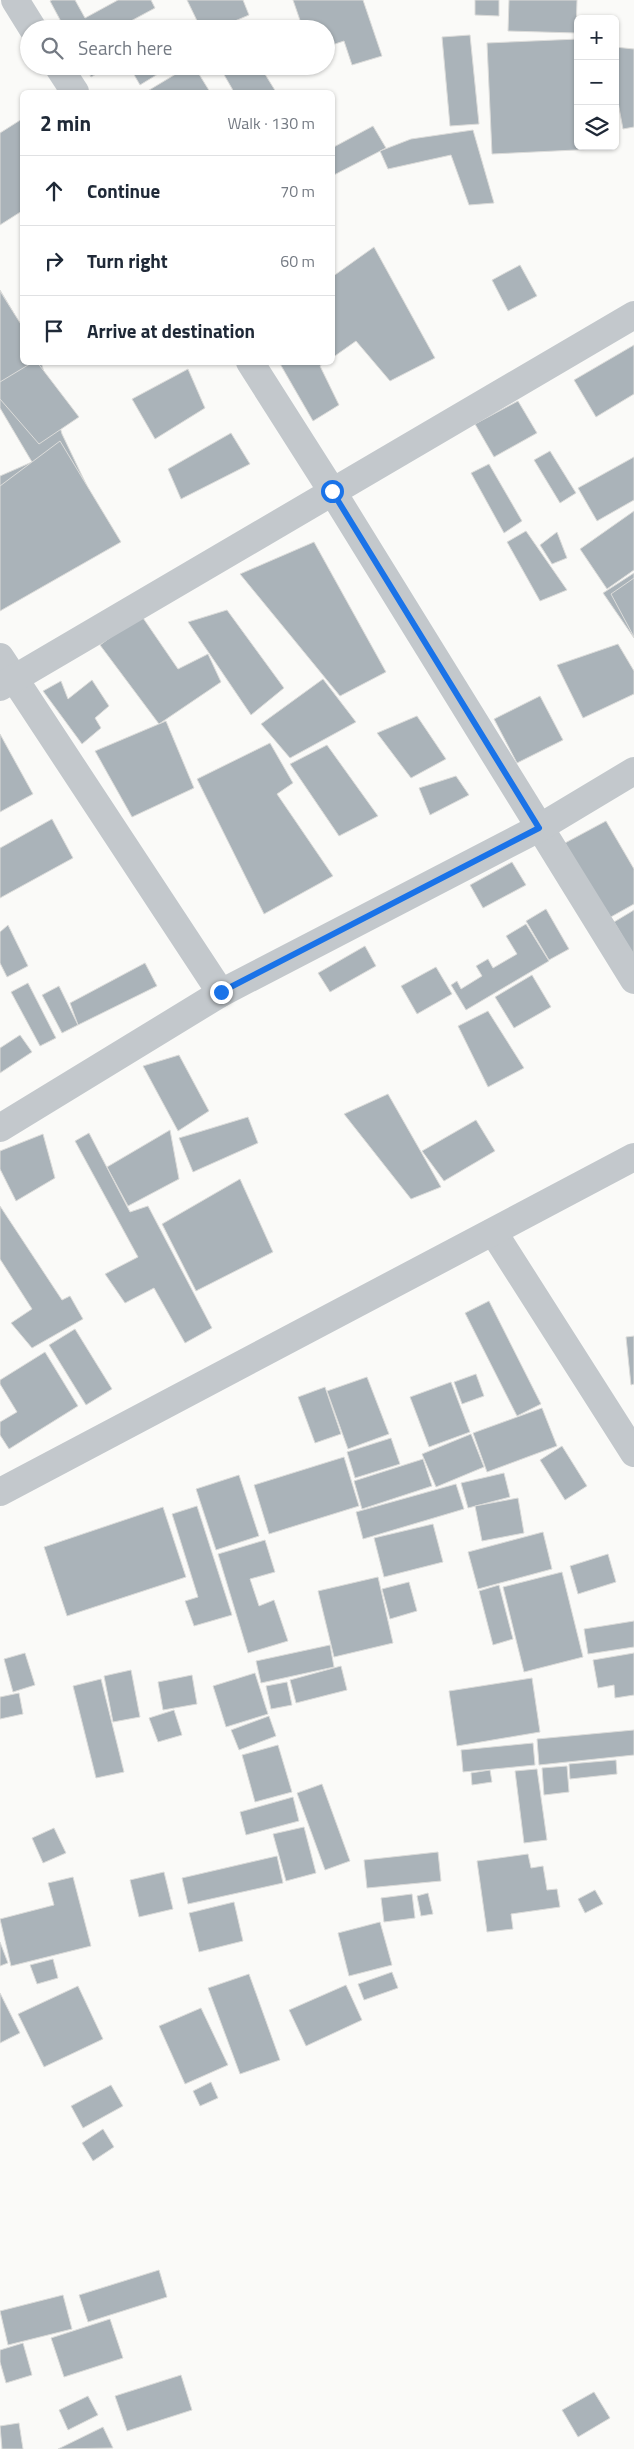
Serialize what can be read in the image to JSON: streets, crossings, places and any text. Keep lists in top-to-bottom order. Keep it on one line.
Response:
{"page":{"map_buttons":["+","−"],"search":"Search here","heading":["2 min","Walk · 130 m"],"list":[["Continue","70 m"],["Turn right","60 m"],"Arrive at destination"]}}
